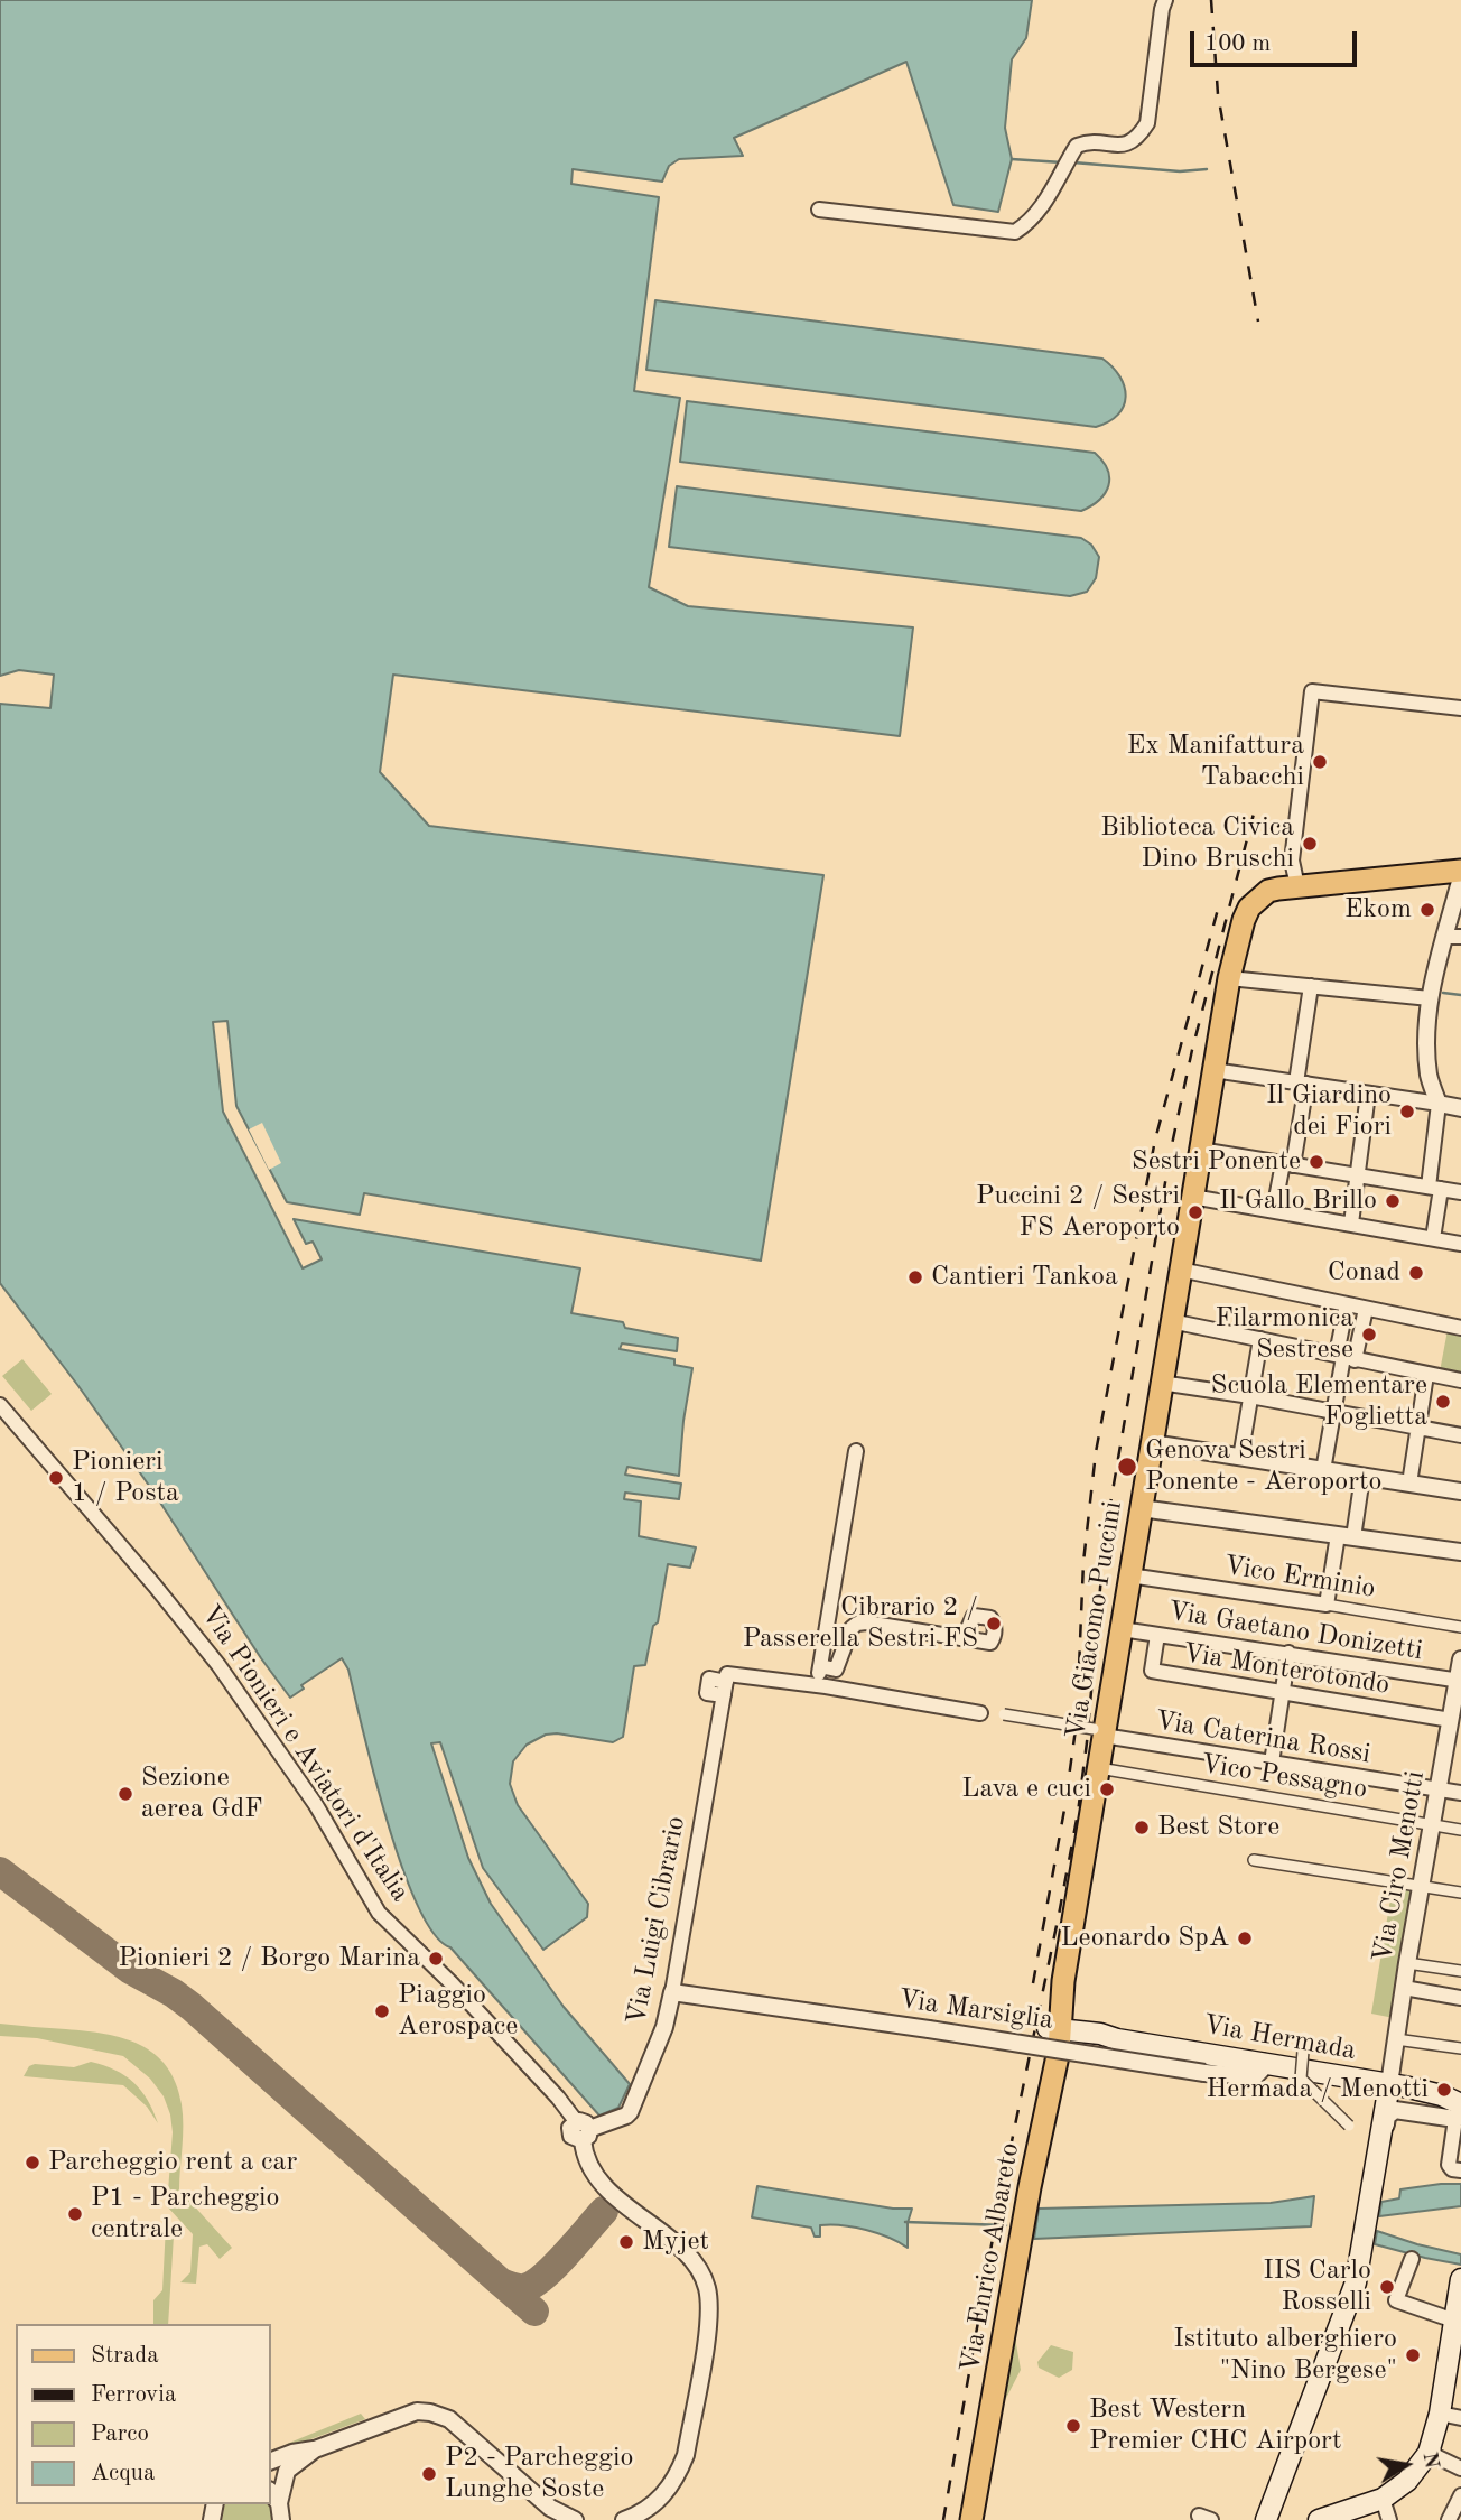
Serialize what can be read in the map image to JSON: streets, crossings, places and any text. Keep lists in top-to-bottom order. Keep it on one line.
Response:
{"streets":{"main road":["Via Giacomo Puccini","Via Hermada","Via Enrico Albareto"],"street":["Vico Erminio","Via Gaetano Donizetti","Via Monterotondo","Via Caterina Rossi","Via Pionieri e Aviatori d'Italia","Vico Pessagno","Via Ciro Menotti","Via Luigi Cibrario","Via Marsiglia"]},"crossings":[["Vico Erminio","Via Giacomo Puccini"],["Via Giacomo Puccini","Via Gaetano Donizetti"],["Via Giacomo Puccini","Via Caterina Rossi"],["Via Giacomo Puccini","Vico Pessagno"],["Via Giacomo Puccini","Via Enrico Albareto"],["Via Gaetano Donizetti","Via Monterotondo"],["Via Gaetano Donizetti","Via Ciro Menotti"],["Via Monterotondo","Via Ciro Menotti"],["Via Caterina Rossi","Via Ciro Menotti"],["Via Pionieri e Aviatori d'Italia","Via Luigi Cibrario"],["Vico Pessagno","Via Ciro Menotti"],["Via Ciro Menotti","Via Hermada"],["Via Luigi Cibrario","Via Marsiglia"],["Via Marsiglia","Via Hermada"],["Via Hermada","Via Enrico Albareto"]],"places":["Ex Manifattura Tabacchi","Biblioteca Civica Dino Bruschi","Ekom","Il Giardino dei Fiori","Sestri Ponente","Il Gallo Brillo","Puccini 2 / Sestri FS Aeroporto","Conad","Cantieri Tankoa","Filarmonica Sestrese","Scuola Elementare Foglietta","Genova Sestri Ponente - Aeroporto","Pionieri 1 / Posta","Cibrario 2 / Passerella Sestri FS","Lava e cuci","Sezione aerea GdF","Best Store","Leonardo SpA","Pionieri 2 / Borgo Marina","Piaggio Aerospace","Hermada / Menotti","Parcheggio rent a car","P1 - Parcheggio centrale","Myjet","IIS Carlo Rosselli","Istituto alberghiero \"Nino Bergese\"","Best Western Premier CHC Airport","P2 - Parcheggio Lunghe Soste"],"legend":["Strada","Ferrovia","Parco","Acqua"],"scale_bar":"100 m","north":"right"}
